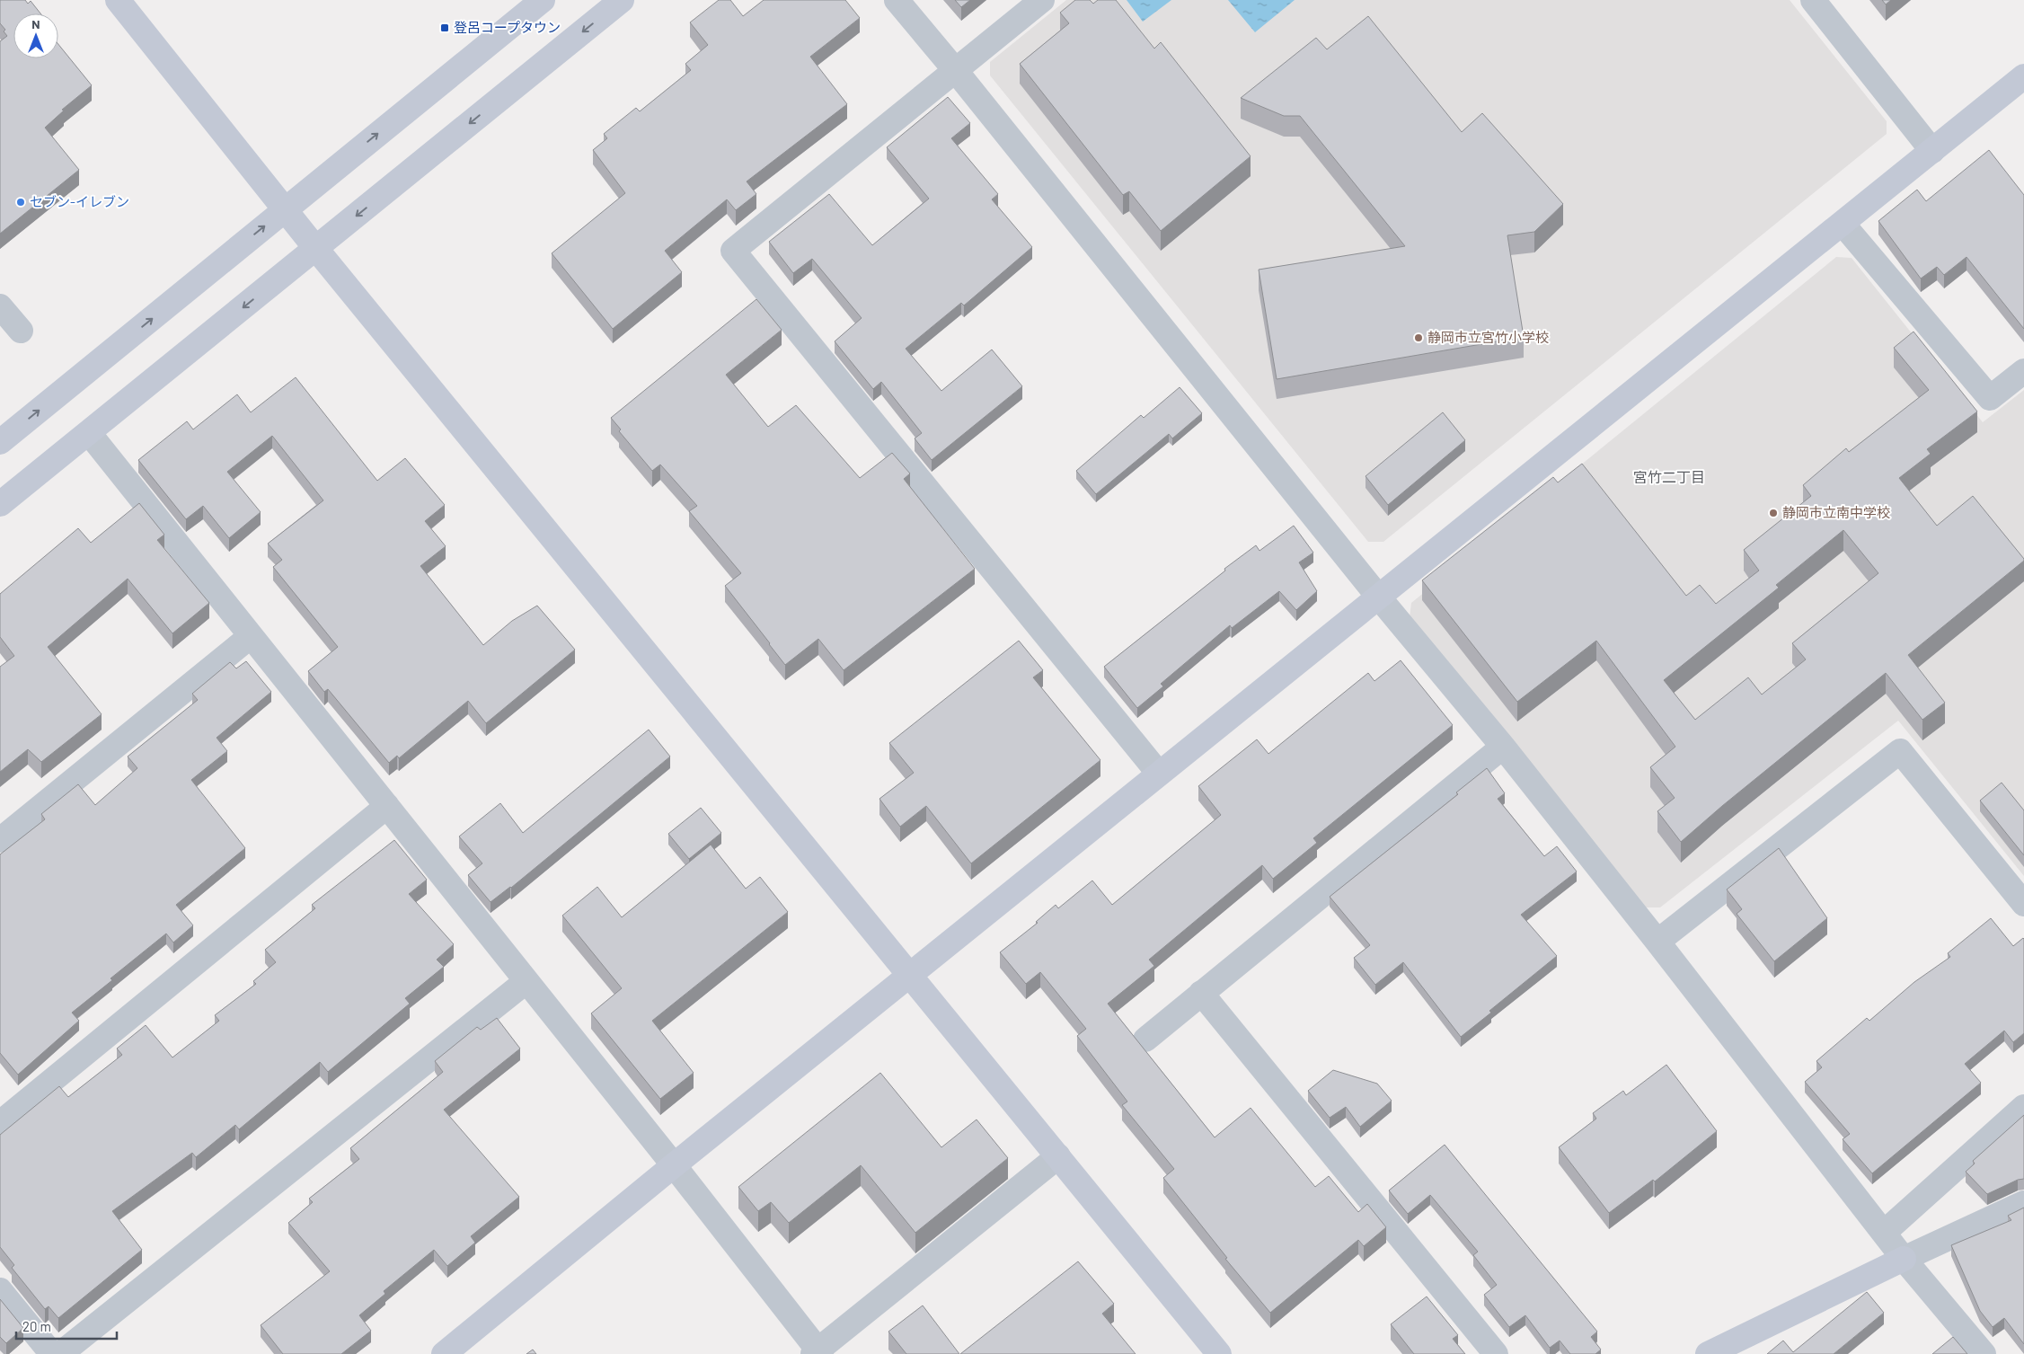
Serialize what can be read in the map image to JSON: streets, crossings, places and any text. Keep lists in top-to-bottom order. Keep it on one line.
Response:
{"districts":["宮竹二丁目"],"places":{"transit":["登呂コープタウン"],"other":["セブン-イレブン","静岡市立宮竹小学校","静岡市立南中学校"]},"scale_bar":"20 m","north":"top"}
